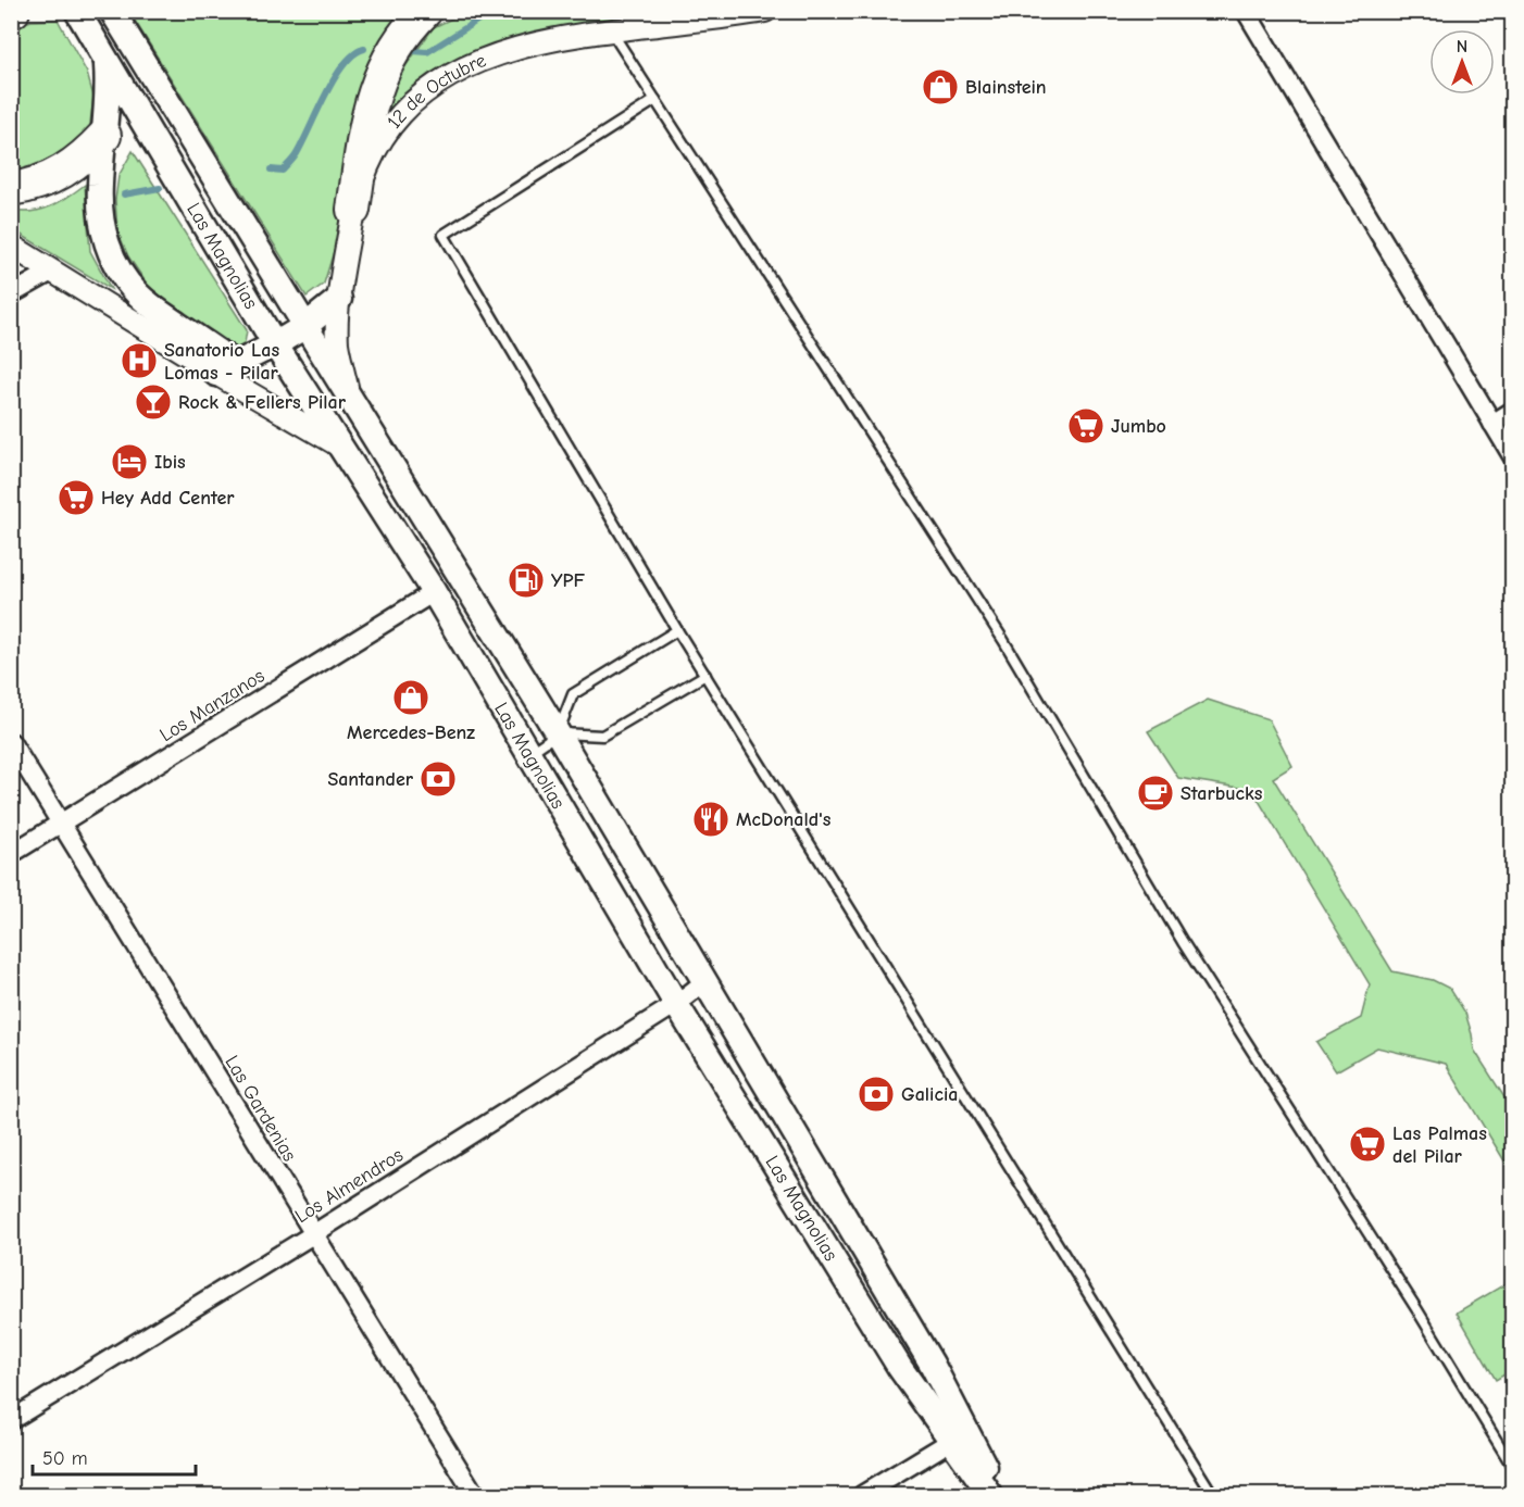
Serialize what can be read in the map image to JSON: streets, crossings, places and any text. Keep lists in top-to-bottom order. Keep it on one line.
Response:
{"streets":{"main road":["Las Magnolias"],"street":["12 de Octubre","Los Manzanos","Las Gardenias","Los Almendros"]},"crossings":[["12 de Octubre","Las Magnolias"],["Las Magnolias","Los Manzanos"],["Las Magnolias","Los Almendros"],["Los Manzanos","Las Gardenias"],["Las Gardenias","Los Almendros"]],"places":{"shop":["Blainstein","Mercedes-Benz"],"hospital":["Sanatorio Las Lomas - Pilar"],"bar":["Rock & Fellers Pilar"],"supermarket":["Jumbo","Hey Add Center","Las Palmas del Pilar"],"hotel":["Ibis"],"fuel station":["YPF"],"bank":["Santander","Galicia"],"cafe":["Starbucks"],"restaurant":["McDonald's"]},"scale_bar":"50 m","north":"top"}
